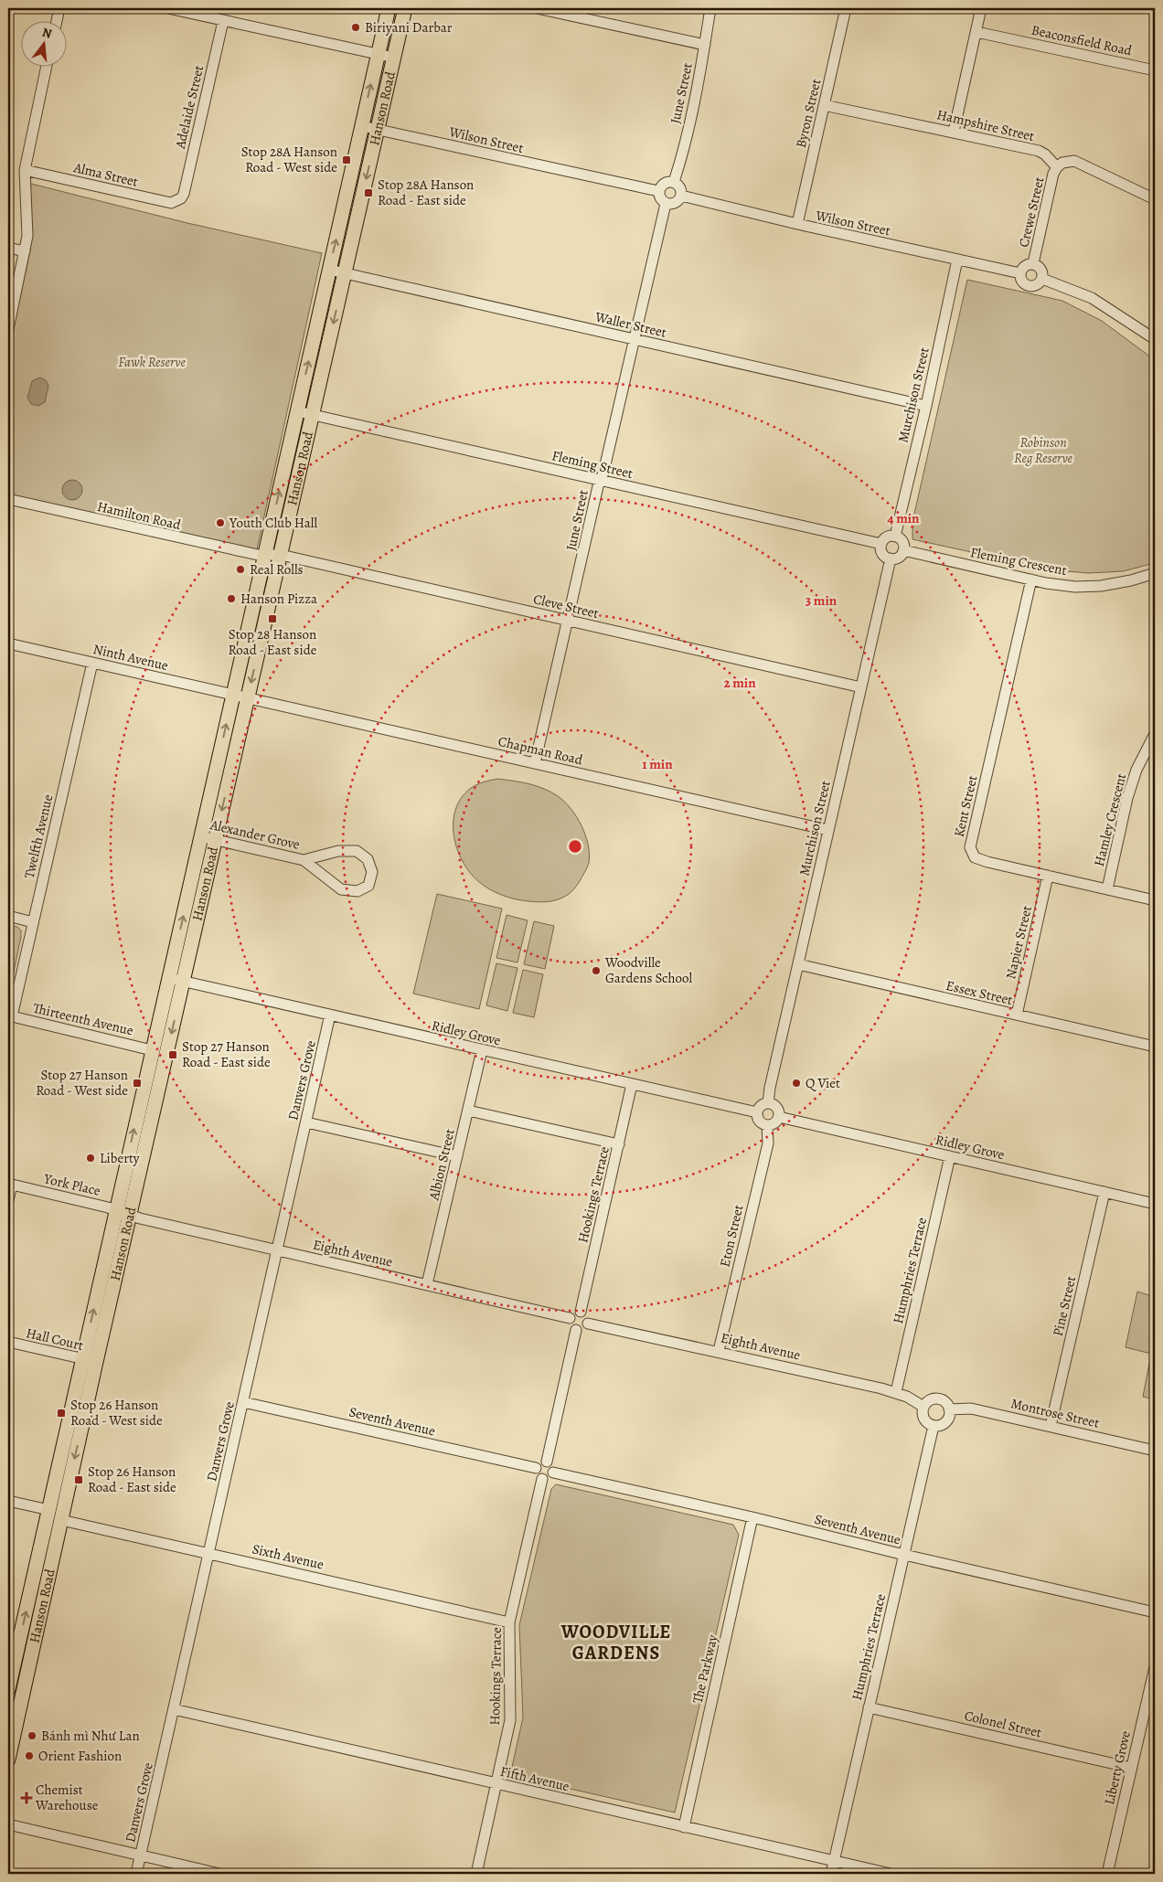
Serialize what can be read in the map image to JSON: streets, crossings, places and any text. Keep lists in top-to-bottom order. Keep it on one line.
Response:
{"streets":{"main road":["Hanson Road"],"street":["Beaconsfield Road","June Street","Adelaide Street","Byron Street","Hampshire Street","Wilson Street","Alma Street","Crewe Street","Waller Street","Murchison Street","Fleming Street","Hamilton Road","Fleming Crescent","Cleve Street","Ninth Avenue","Chapman Road","Kent Street","Hamley Crescent","Alexander Grove","Twelfth Avenue","Napier Street","Essex Street","Thirteenth Avenue","Ridley Grove","Danvers Grove","Albion Street","York Place","Hookings Terrace","Eton Street","Eighth Avenue","Humphries Terrace","Pine Street","Hall Court","Montrose Street","Seventh Avenue","Sixth Avenue","The Parkway","Colonel Street","Liberty Grove","Fifth Avenue"]},"crossings":[["June Street","Wilson Street"],["June Street","Waller Street"],["June Street","Fleming Street"],["June Street","Cleve Street"],["June Street","Chapman Road"],["Adelaide Street","Alma Street"],["Hanson Road","Wilson Street"],["Hanson Road","Waller Street"],["Hanson Road","Fleming Street"],["Hanson Road","Hamilton Road"],["Hanson Road","Cleve Street"],["Hanson Road","Ninth Avenue"],["Hanson Road","Chapman Road"],["Hanson Road","Alexander Grove"],["Hanson Road","Thirteenth Avenue"],["Hanson Road","Ridley Grove"],["Hanson Road","York Place"],["Hanson Road","Eighth Avenue"],["Hanson Road","Hall Court"],["Hanson Road","Sixth Avenue"],["Byron Street","Hampshire Street"],["Byron Street","Wilson Street"],["Hampshire Street","Crewe Street"],["Wilson Street","Crewe Street"],["Wilson Street","Murchison Street"],["Waller Street","Murchison Street"],["Murchison Street","Fleming Street"],["Murchison Street","Fleming Crescent"],["Murchison Street","Cleve Street"],["Murchison Street","Chapman Road"],["Murchison Street","Essex Street"],["Murchison Street","Ridley Grove"],["Murchison Street","Eton Street"],["Fleming Street","Fleming Crescent"],["Hamilton Road","Cleve Street"],["Fleming Crescent","Kent Street"],["Ninth Avenue","Chapman Road"],["Ninth Avenue","Twelfth Avenue"],["Kent Street","Hamley Crescent"],["Kent Street","Napier Street"],["Twelfth Avenue","Thirteenth Avenue"],["Napier Street","Essex Street"],["Ridley Grove","Danvers Grove"],["Ridley Grove","Albion Street"],["Ridley Grove","Hookings Terrace"],["Ridley Grove","Eton Street"],["Ridley Grove","Humphries Terrace"],["Ridley Grove","Pine Street"],["Danvers Grove","Eighth Avenue"],["Danvers Grove","Seventh Avenue"],["Danvers Grove","Sixth Avenue"],["Danvers Grove","Fifth Avenue"],["Albion Street","Eighth Avenue"],["York Place","Eighth Avenue"],["Hookings Terrace","Eighth Avenue"],["Hookings Terrace","Seventh Avenue"],["Hookings Terrace","Sixth Avenue"],["Hookings Terrace","Fifth Avenue"],["Eton Street","Eighth Avenue"],["Eighth Avenue","Humphries Terrace"],["Eighth Avenue","Montrose Street"],["Humphries Terrace","Montrose Street"],["Humphries Terrace","Seventh Avenue"],["Humphries Terrace","Colonel Street"],["Humphries Terrace","Fifth Avenue"],["Pine Street","Montrose Street"],["Seventh Avenue","The Parkway"],["The Parkway","Fifth Avenue"],["Colonel Street","Liberty Grove"]],"districts":["WOODVILLE GARDENS"],"parks":["Fawk Reserve","Robinson Reg Reserve"],"places":{"other":["Biriyani Darbar","Youth Club Hall","Real Rolls","Hanson Pizza","Woodville Gardens School","Q Viet","Liberty","Bánh mì Như Lan","Orient Fashion"],"transit":["Stop 28A Hanson Road - West side","Stop 28A Hanson Road - East side","Stop 28 Hanson Road - East side","Stop 27 Hanson Road - East side","Stop 27 Hanson Road - West side","Stop 26 Hanson Road - West side","Stop 26 Hanson Road - East side"],"health":["Chemist Warehouse"]},"north":"top","rings":["4 min","3 min","2 min","1 min"]}
